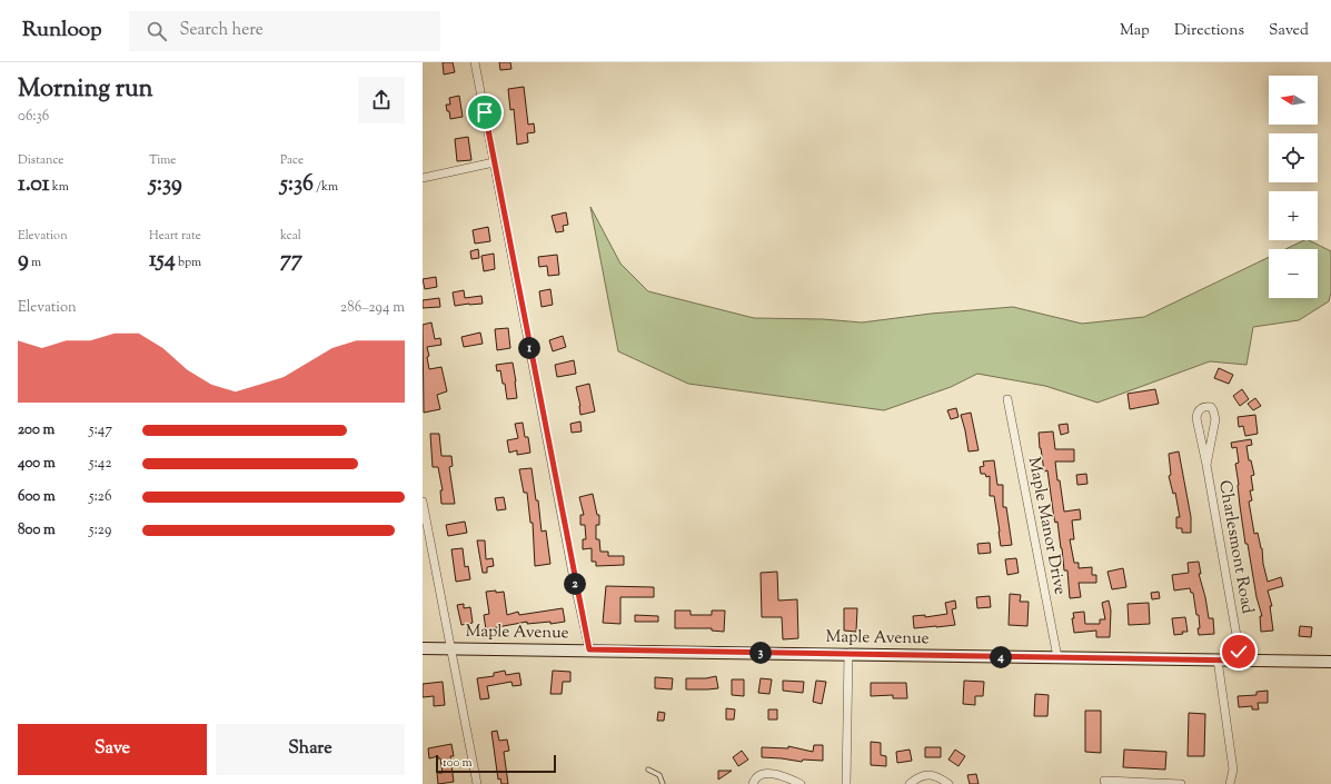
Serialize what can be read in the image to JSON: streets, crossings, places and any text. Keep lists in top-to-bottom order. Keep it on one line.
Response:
{"streets":{"main road":["Maple Avenue"],"street":["Maple Manor Drive","Charlesmont Road"]},"crossings":[["Maple Manor Drive","Maple Avenue"],["Charlesmont Road","Maple Avenue"]],"scale_bar":"100 m","north":"left","page":{"header":"Runloop","search":"Search here","nav":["Map","Directions","Saved"],"heading":["Morning run","06:36"],"map_buttons":["+","−"],"stats":[["Distance","1.01 km"],["Time","5:39"],["Pace","5:36 /km"],["Elevation","9 m"],["Heart rate","154 bpm"],["kcal","77"]],"chart":["Elevation","286–294 m"],"pins":["1","2","3","4"],"list":[{"name":"200 m","note":"5:47"},{"name":"400 m","note":"5:42"},{"name":"600 m","note":"5:26"},{"name":"800 m","note":"5:29"}],"buttons":["Save","Share"],"scale":"100 m"}}
